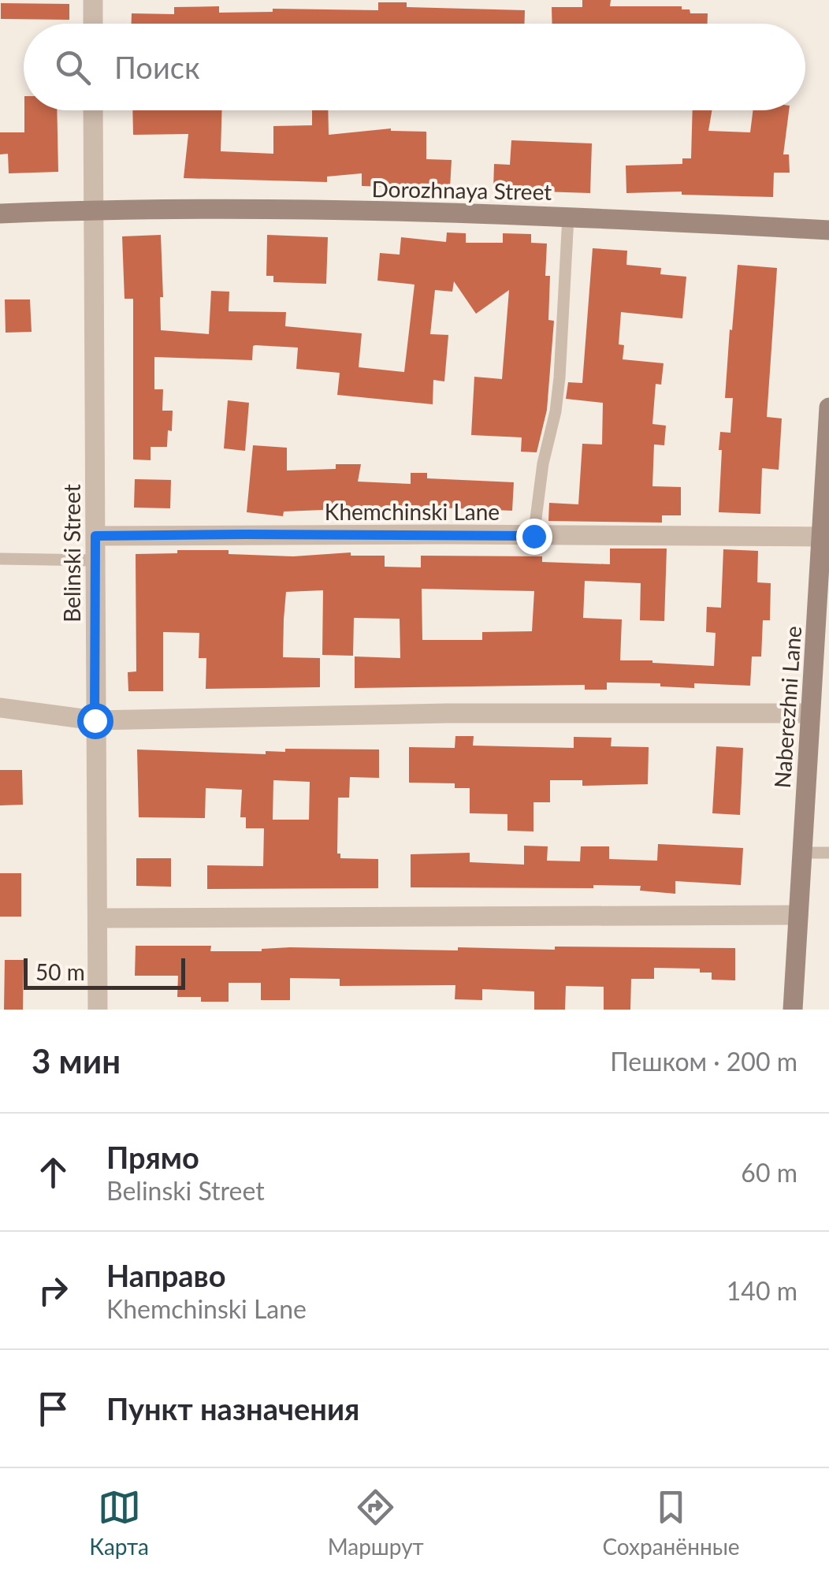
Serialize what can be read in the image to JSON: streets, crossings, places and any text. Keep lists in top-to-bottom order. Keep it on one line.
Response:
{"streets":{"street":["Dorozhnaya Street","Khemchinski Lane","Belinski Street","Naberezhni Lane"]},"crossings":[["Dorozhnaya Street","Belinski Street"],["Khemchinski Lane","Belinski Street"],["Khemchinski Lane","Naberezhni Lane"]],"scale_bar":"50 m","page":{"search":"Поиск","scale":"50 m","heading":["3 мин","Пешком · 200 m"],"list":[["Прямо","Belinski Street","60 m"],["Направо","Khemchinski Lane","140 m"],"Пункт назначения"],"nav":["Карта","Маршрут","Сохранённые"]}}
